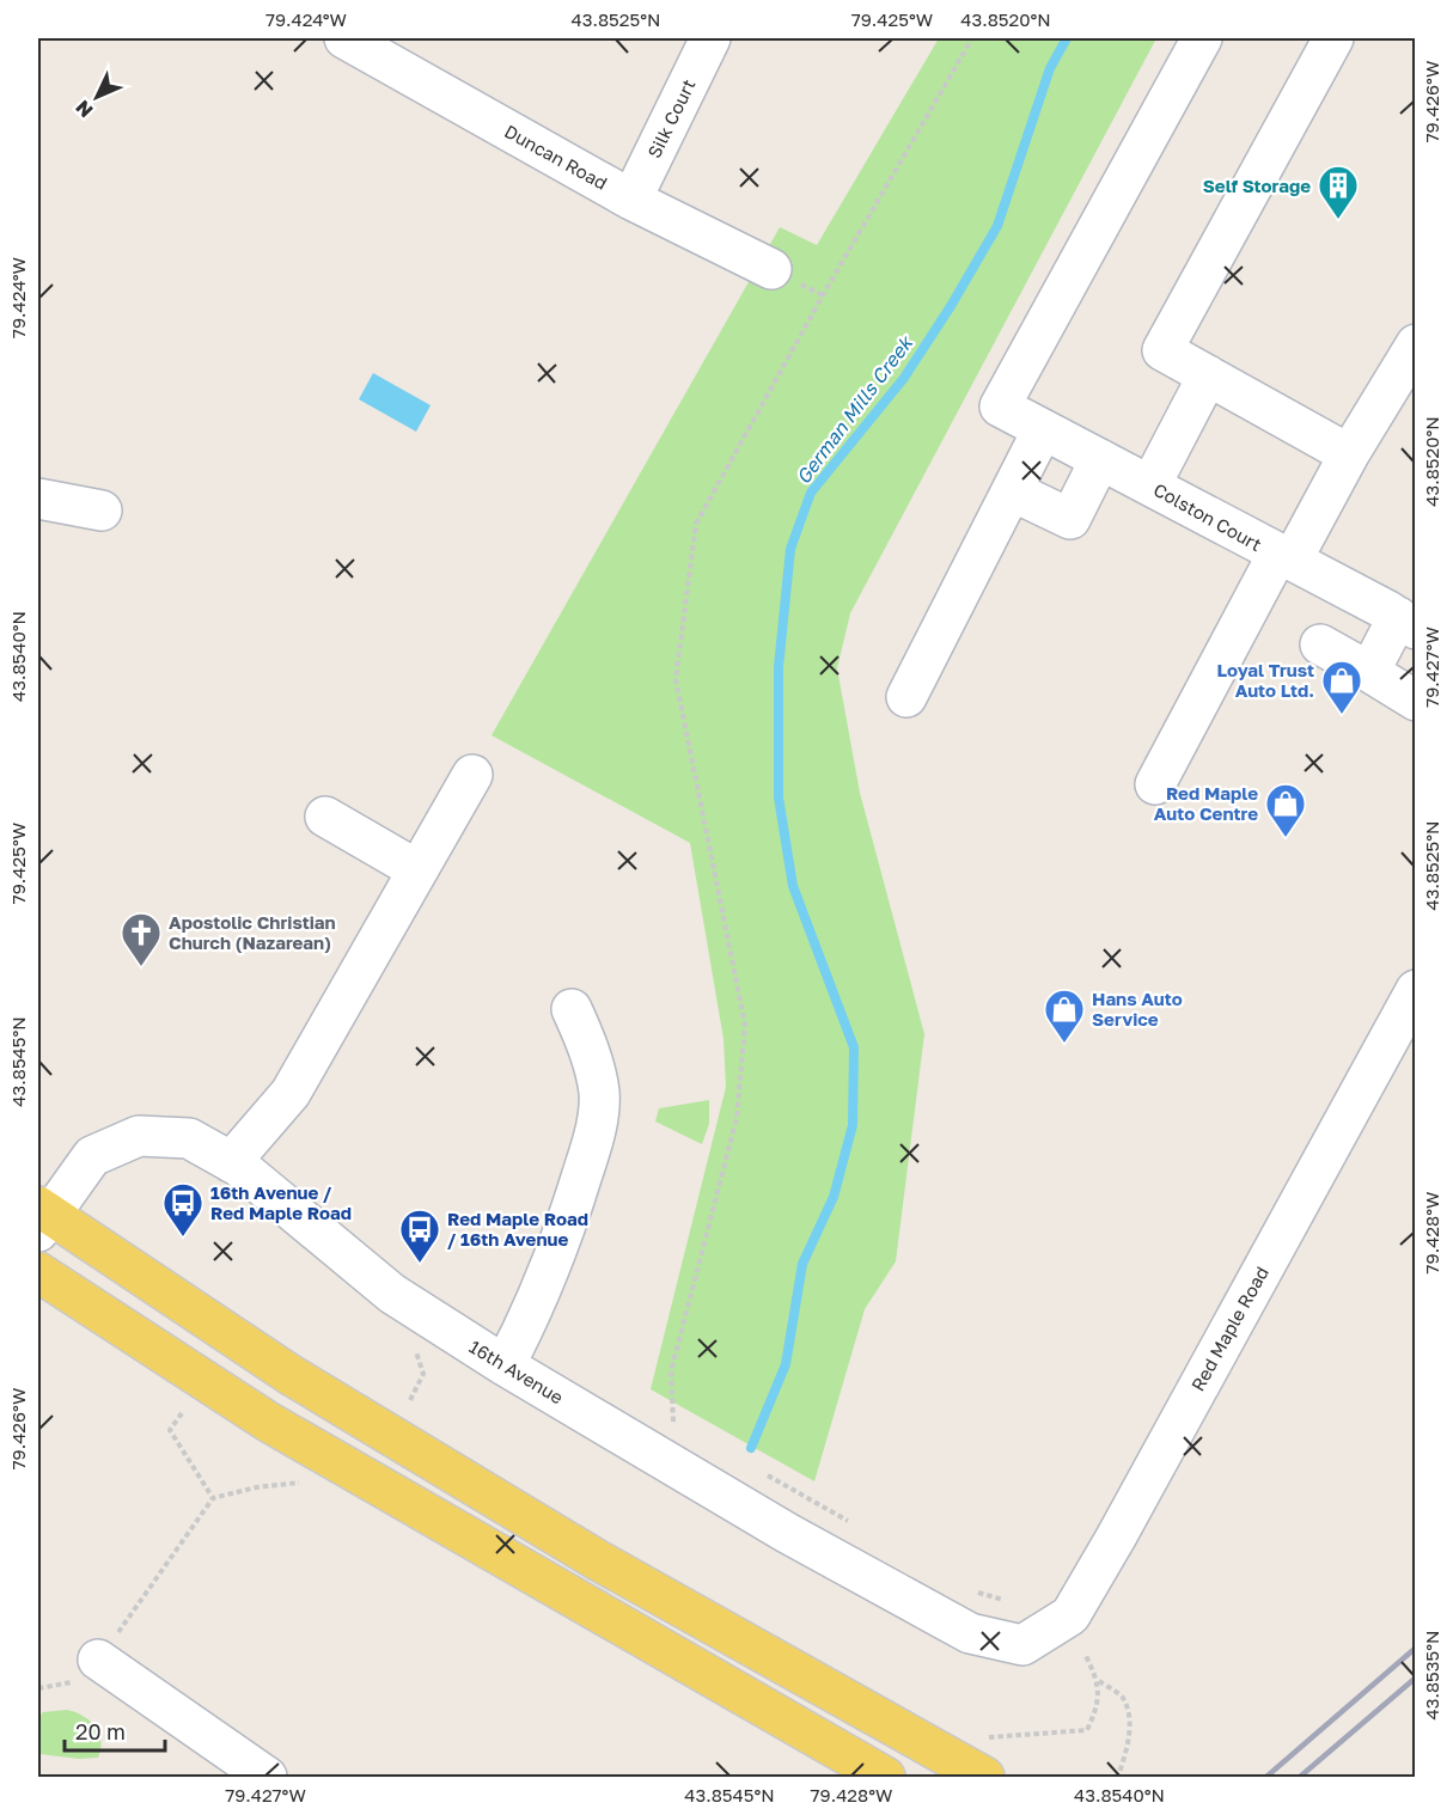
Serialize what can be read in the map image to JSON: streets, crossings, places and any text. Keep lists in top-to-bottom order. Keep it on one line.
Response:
{"streets":{"main road":["16th Avenue"],"street":["Silk Court","Duncan Road","Colston Court","Red Maple Road"]},"crossings":[["Silk Court","Duncan Road"],["Red Maple Road","16th Avenue"]],"water":["German Mills Creek"],"places":{"building":["Self Storage"],"shop":["Loyal Trust Auto Ltd.","Red Maple Auto Centre","Hans Auto Service"],"church":["Apostolic Christian Church (Nazarean)"],"bus stop":["16th Avenue / Red Maple Road","Red Maple Road / 16th Avenue"]},"scale_bar":"20 m","north":"bottom left","coordinates":["79.424°W","43.8525°N","79.425°W","43.8520°N","79.426°W","43.8540°N","79.427°W","43.8545°N","79.428°W","43.8535°N"]}
